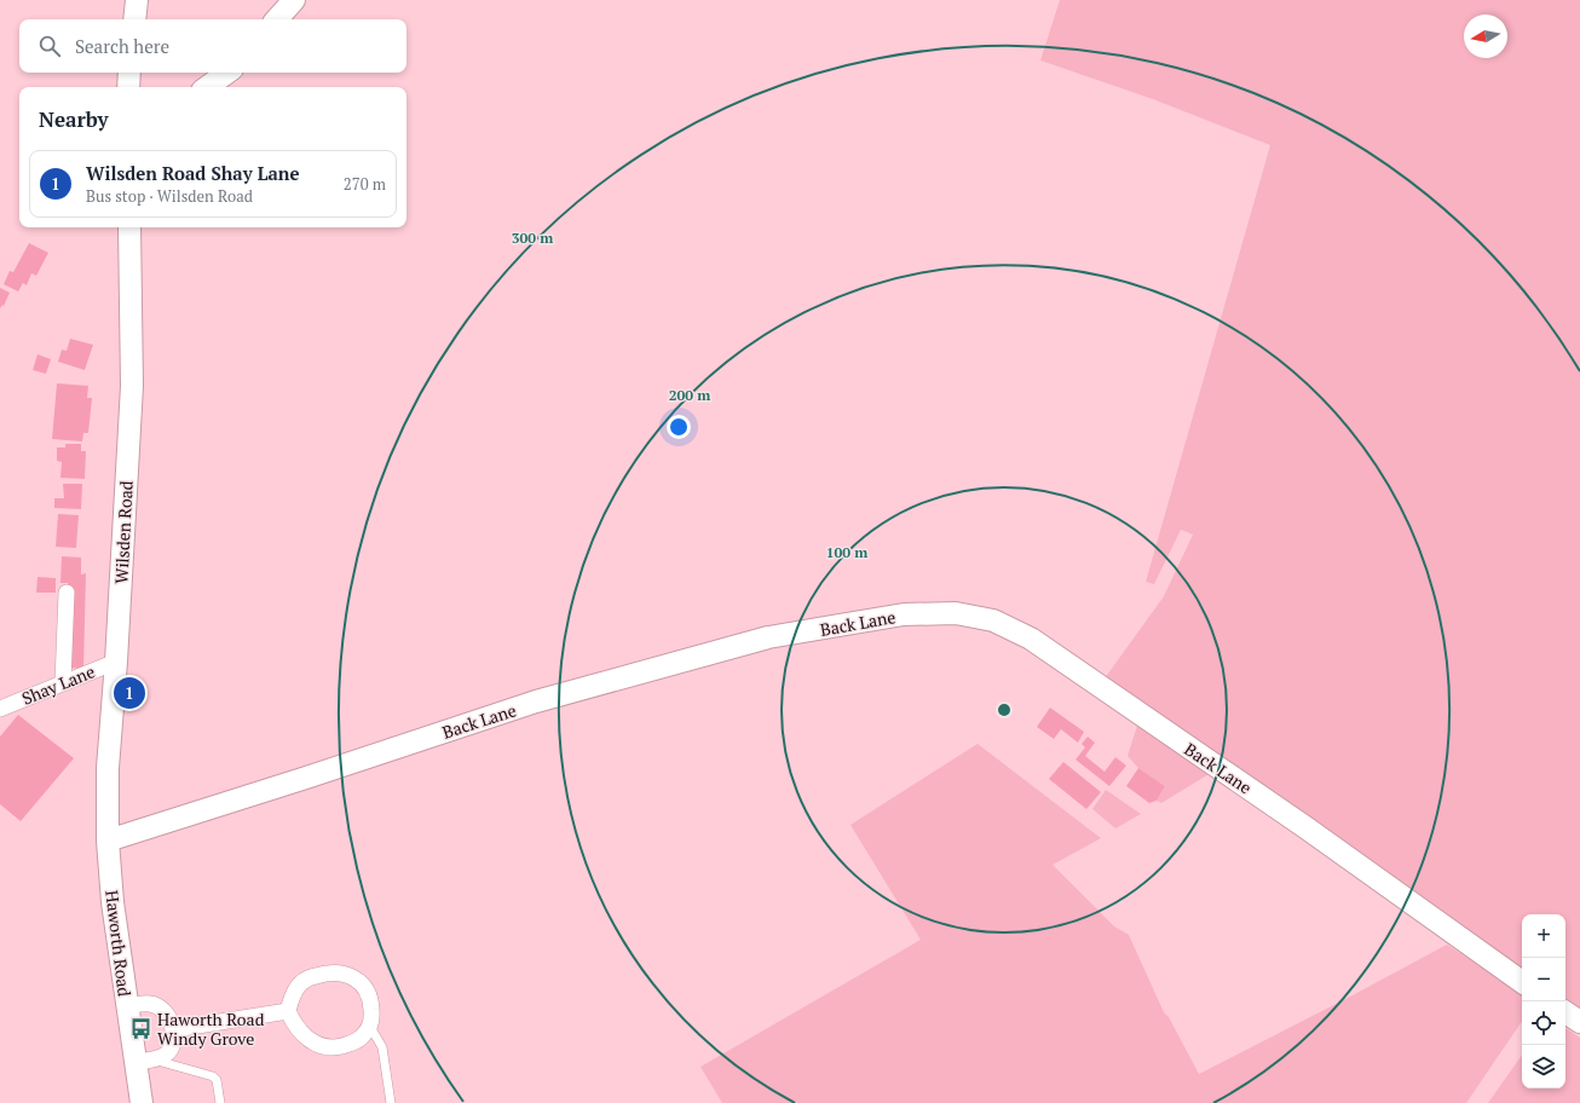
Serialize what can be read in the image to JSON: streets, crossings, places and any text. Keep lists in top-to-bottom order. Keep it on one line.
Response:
{"streets":{"street":["Wilsden Road","Back Lane","Shay Lane","Haworth Road"]},"crossings":[["Wilsden Road","Back Lane"],["Wilsden Road","Shay Lane"],["Wilsden Road","Haworth Road"],["Back Lane","Haworth Road"]],"places":{"bus stop":["Haworth Road Windy Grove"]},"north":"left","page":{"search":"Search here","heading":"Nearby","list":[{"mark":"1","name":"Wilsden Road Shay Lane","note":"Bus stop · Wilsden Road","value":"270 m"}],"pins":"1","map_buttons":["+","−"]},"rings":["300 m","200 m","100 m"]}
